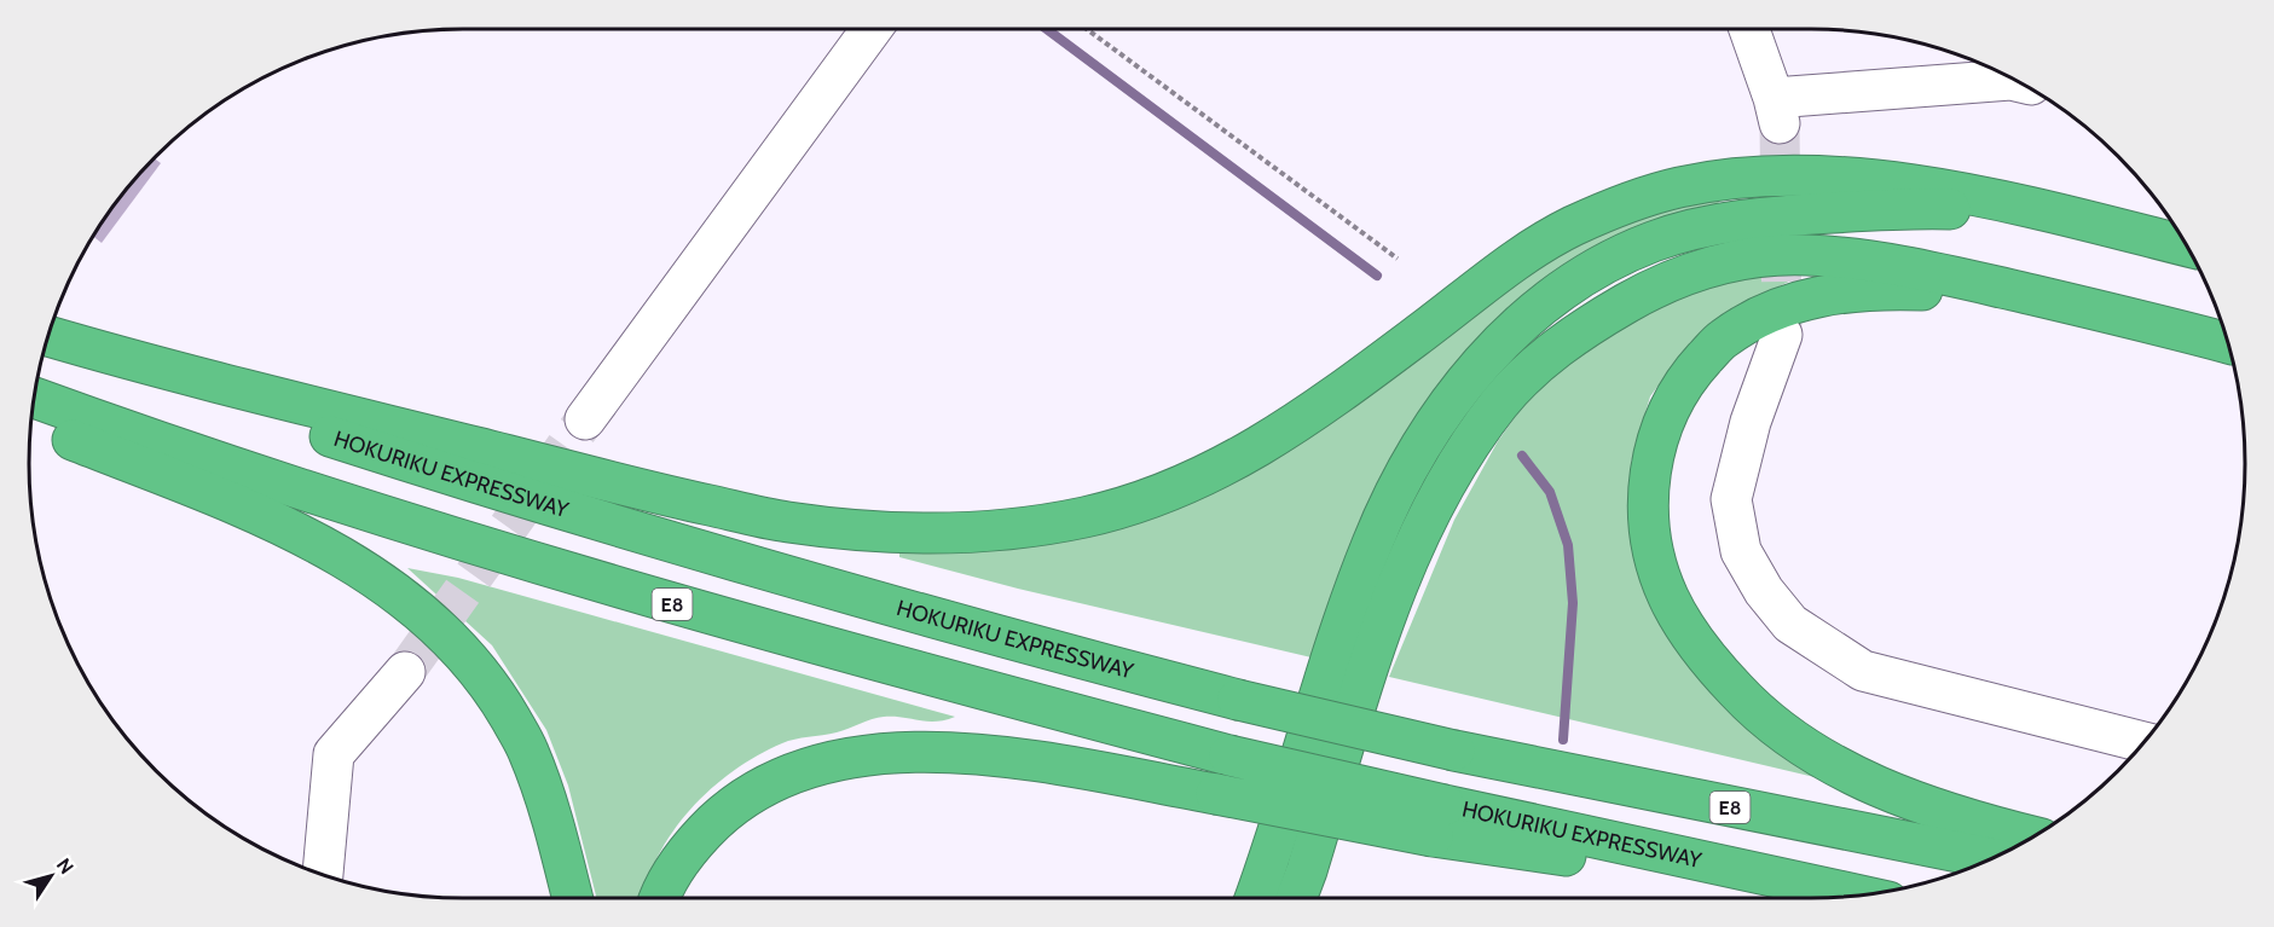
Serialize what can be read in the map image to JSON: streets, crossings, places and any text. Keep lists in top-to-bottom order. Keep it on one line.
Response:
{"streets":{"highway":["HOKURIKU EXPRESSWAY","E8"]},"north":"top right"}
